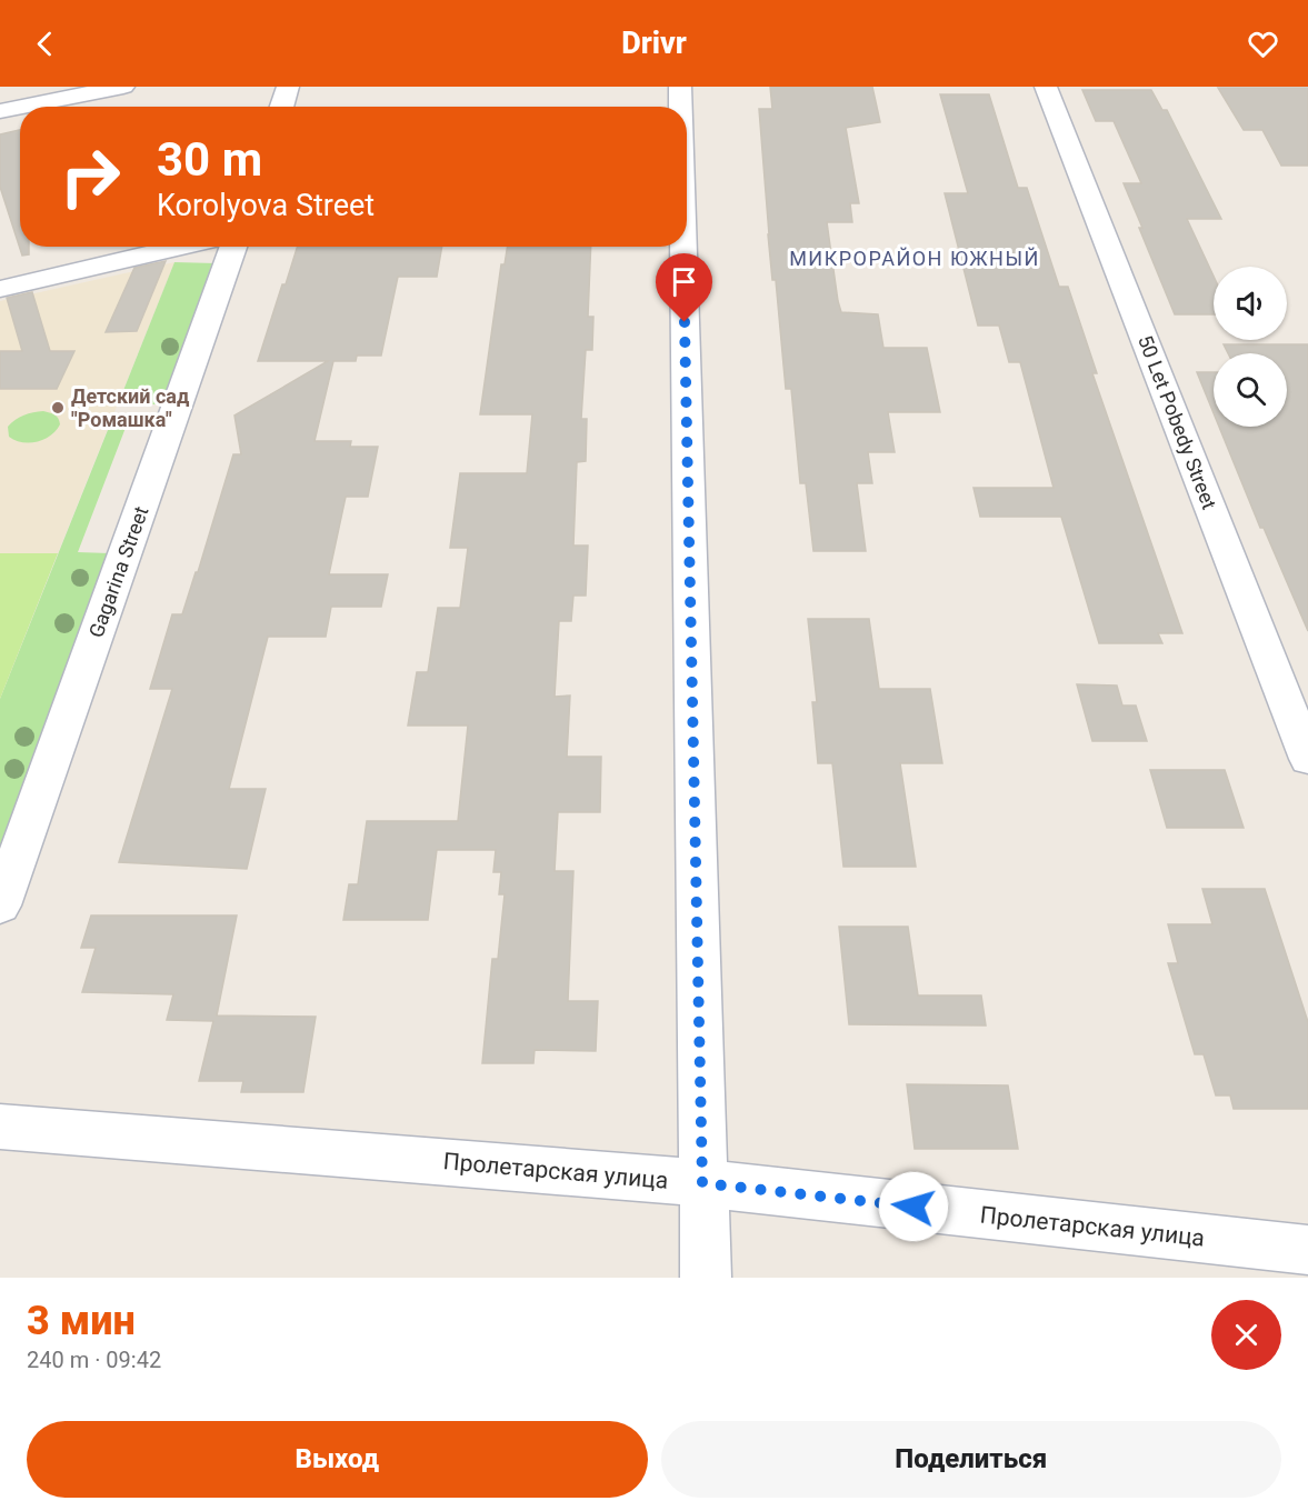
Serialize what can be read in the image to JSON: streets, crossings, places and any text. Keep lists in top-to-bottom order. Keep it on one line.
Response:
{"streets":{"street":["50 Let Pobedy Street","Gagarina Street","Пролетарская улица"]},"districts":["МИКРОРАЙОН ЮЖНЫЙ"],"places":["Детский сад \"Ромашка\""],"page":{"header":"Drivr","turn":["30 m","Korolyova Street"],"heading":["3 мин","240 m · 09:42"],"buttons":["Выход","Поделиться"]}}
